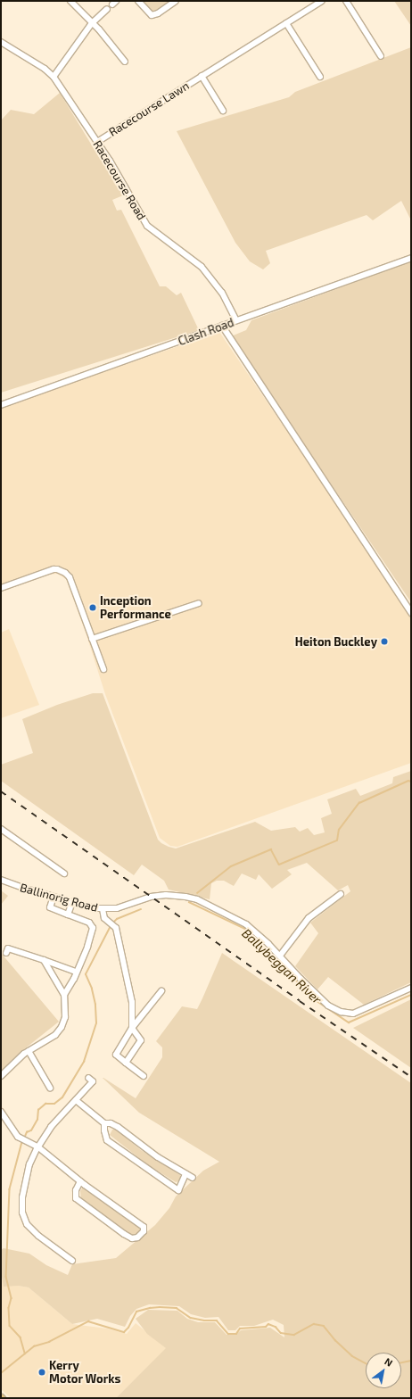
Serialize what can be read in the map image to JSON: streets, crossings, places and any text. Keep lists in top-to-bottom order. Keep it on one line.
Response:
{"streets":{"street":["Racecourse Lawn","Racecourse Road","Clash Road","Ballinorig Road"]},"crossings":[["Racecourse Lawn","Racecourse Road"],["Racecourse Road","Clash Road"]],"water":["Ballybeggan River"],"places":["Inception Performance","Heiton Buckley","Kerry Motor Works"],"north":"top right"}
